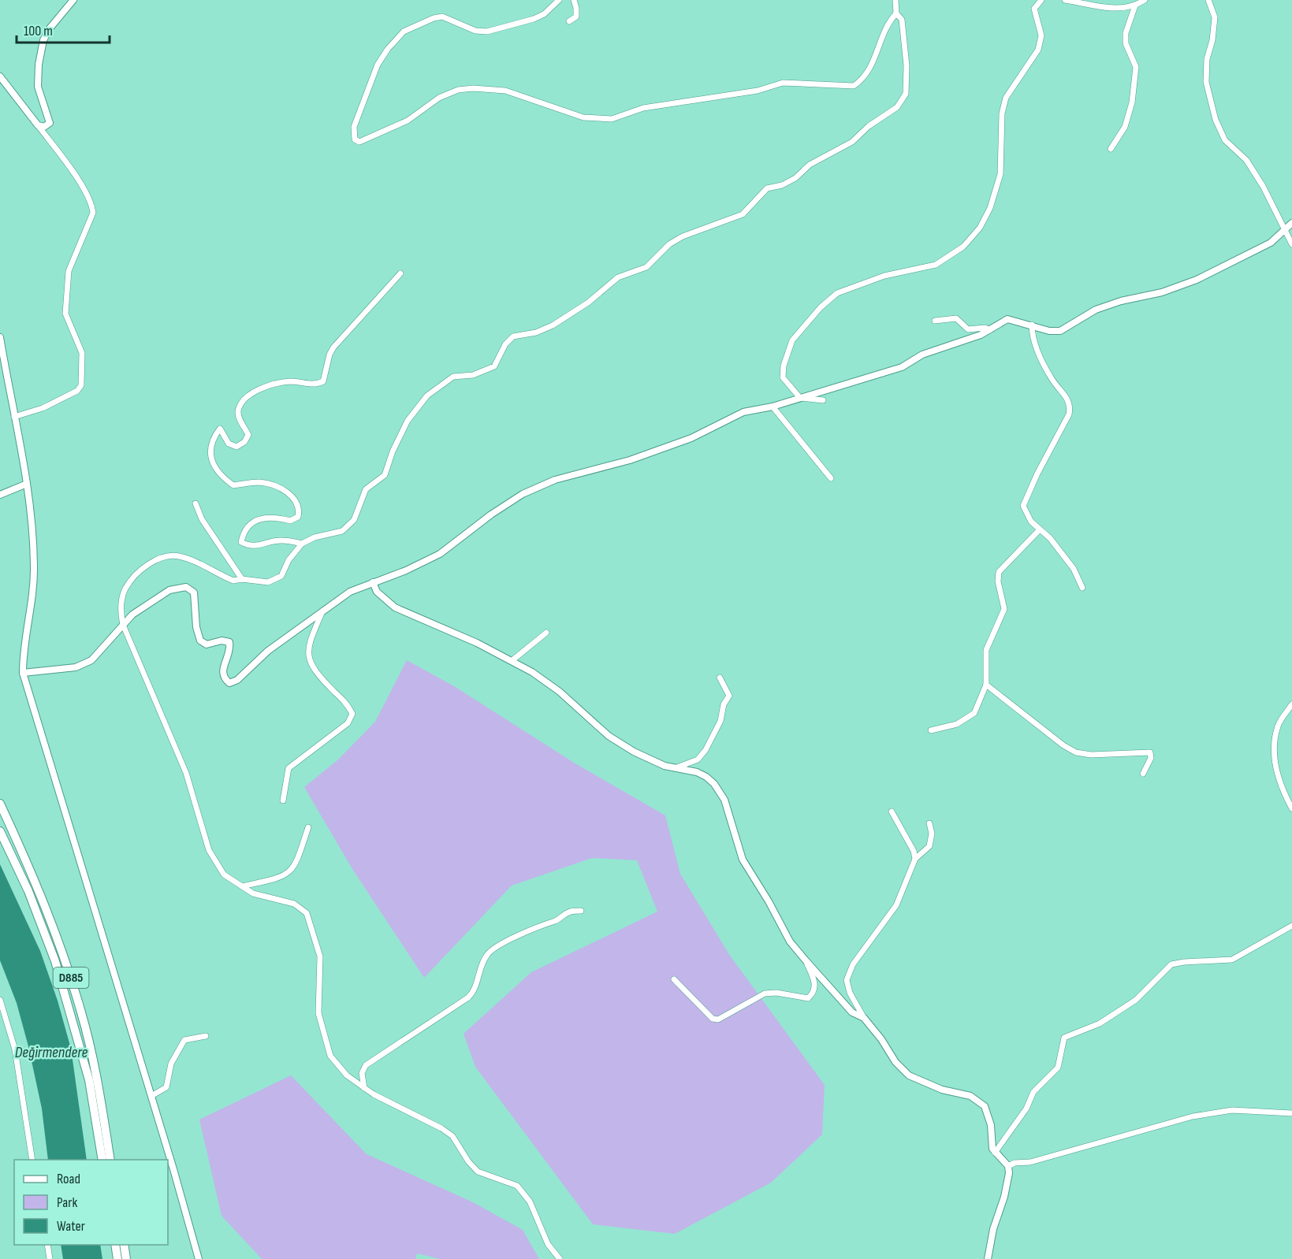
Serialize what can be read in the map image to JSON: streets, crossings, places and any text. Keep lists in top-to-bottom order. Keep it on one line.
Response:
{"streets":{"highway":["D885"]},"water":["Değirmendere"],"legend":["Road","Park","Water"],"scale_bar":"100 m"}
